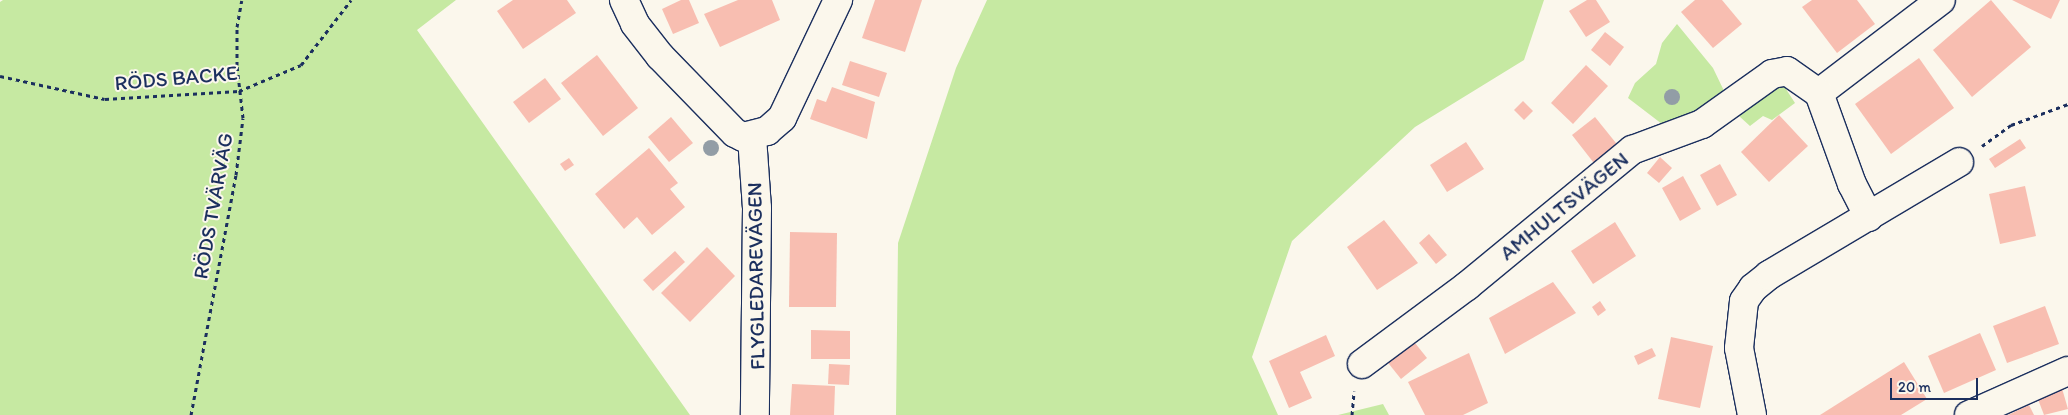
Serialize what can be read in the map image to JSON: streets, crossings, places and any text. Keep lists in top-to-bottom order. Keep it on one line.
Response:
{"streets":{"street":["AMHULTSVÄGEN","FLYGLEDAREVÄGEN"],"path":["RÖDS BACKE","RÖDS TVÄRVÄG"]},"crossings":[["RÖDS BACKE","RÖDS TVÄRVÄG"]],"scale_bar":"20 m"}
